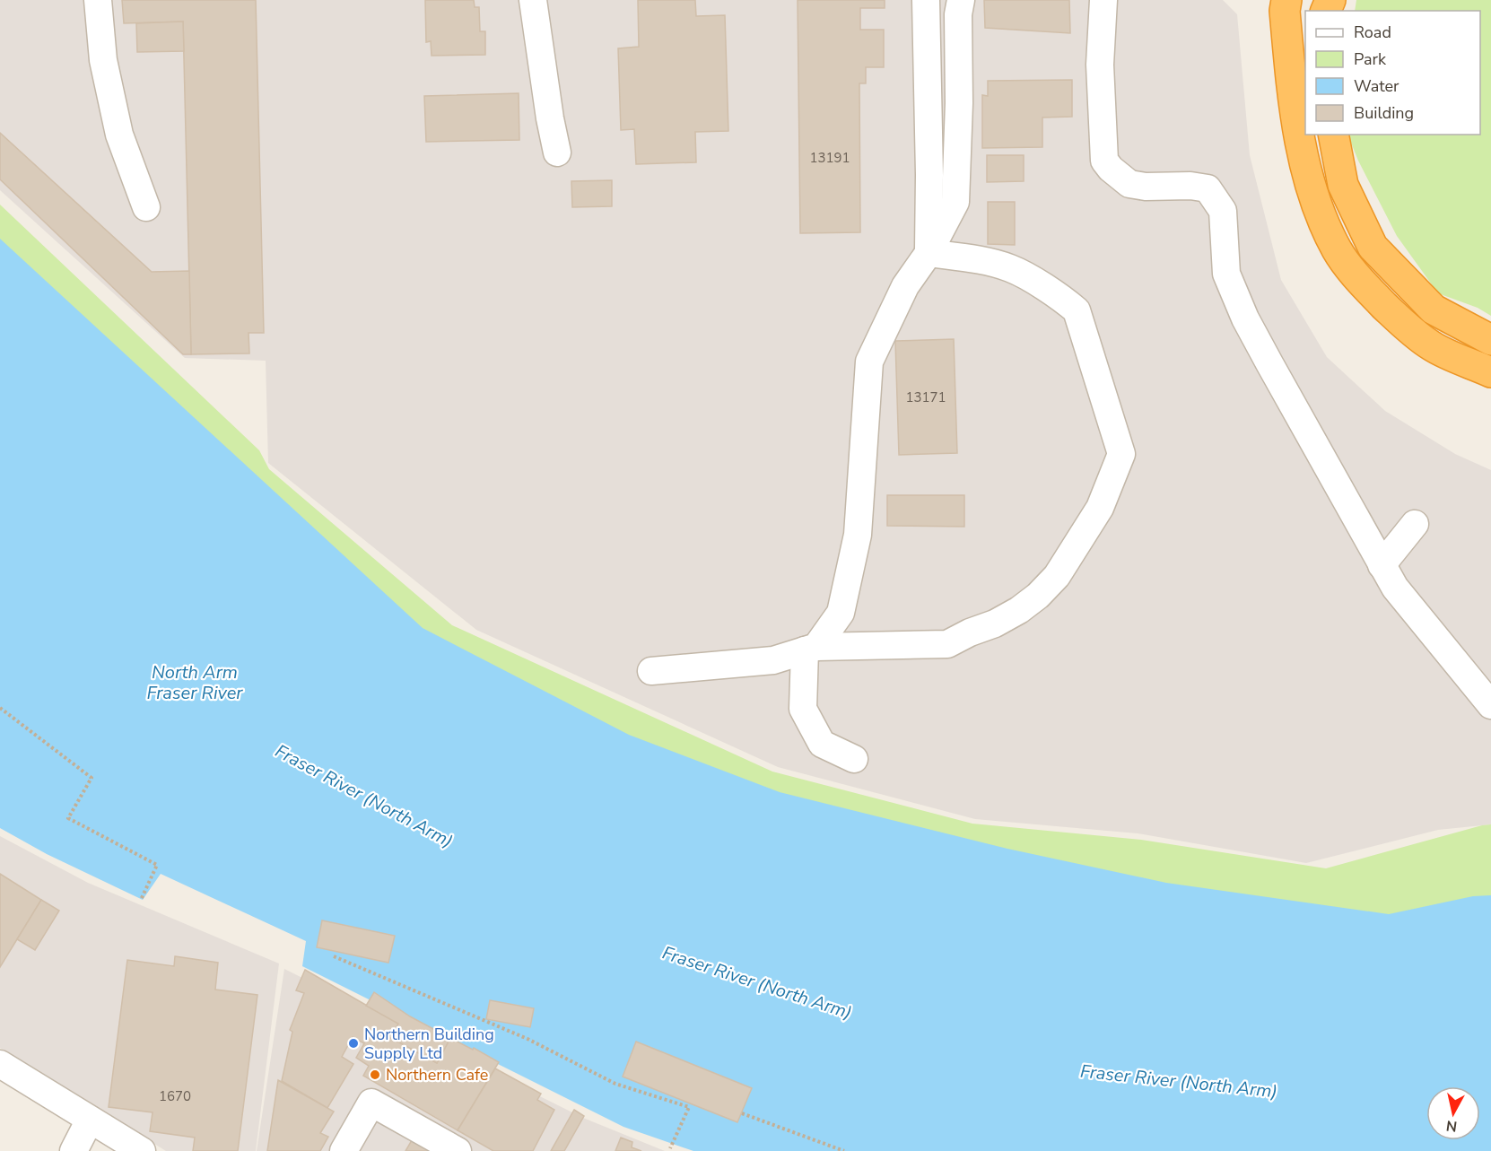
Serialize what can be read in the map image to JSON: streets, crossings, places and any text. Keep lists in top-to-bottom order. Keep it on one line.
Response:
{"water":["North Arm Fraser River","Fraser River (North Arm)"],"places":["Northern Building Supply Ltd","Northern Cafe"],"house_numbers":["13191","13171","1670"],"legend":["Road","Park","Water","Building"],"north":"bottom"}
